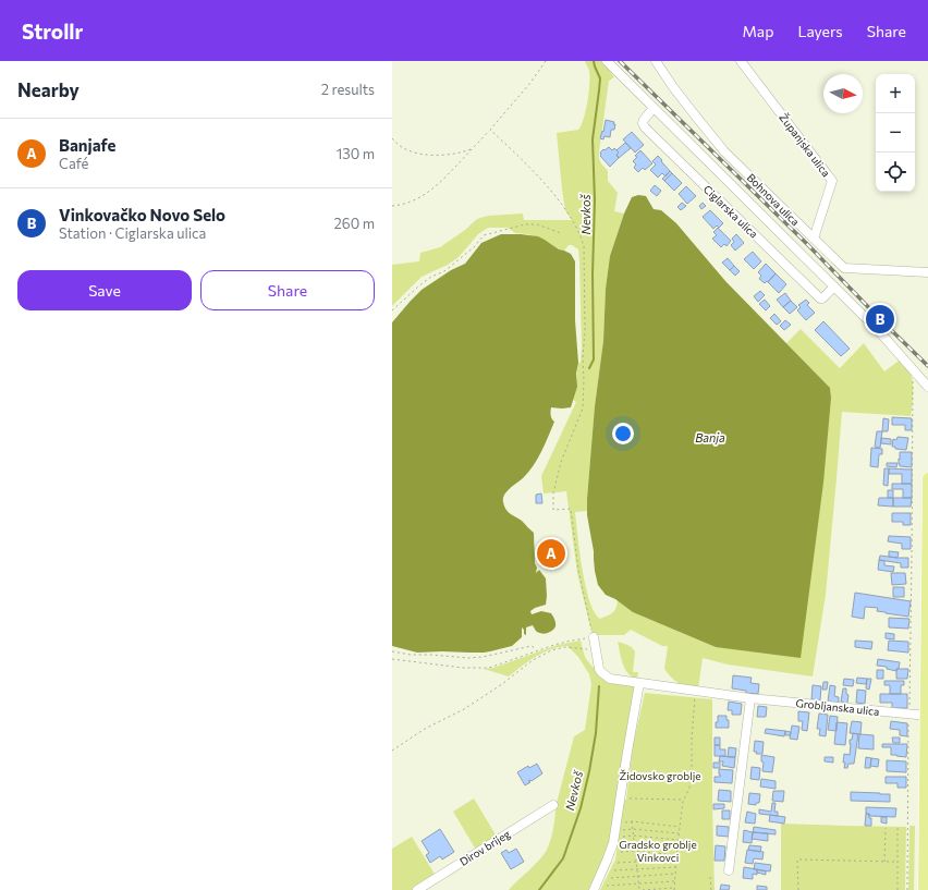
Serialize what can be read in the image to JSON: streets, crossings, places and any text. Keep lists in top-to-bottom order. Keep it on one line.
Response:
{"streets":{"street":["Županjska ulica","Bohnova ulica","Ciglarska ulica","Grobljanska ulica","Dirov brijeg"]},"crossings":[["Županjska ulica","Bohnova ulica"]],"water":["Nevkoš","Banja"],"parks":["Židovsko groblje","Gradsko groblje Vinkovci"],"north":"right","page":{"header":"Strollr","nav":["Map","Layers","Share"],"heading":["Nearby","2 results"],"map_buttons":["+","−"],"list":[{"mark":"A","name":"Banjafe","note":"Café","value":"130 m"},{"mark":"B","name":"Vinkovačko Novo Selo","note":"Station · Ciglarska ulica","value":"260 m"}],"buttons":["Save","Share"],"pins":["B","A"]}}
